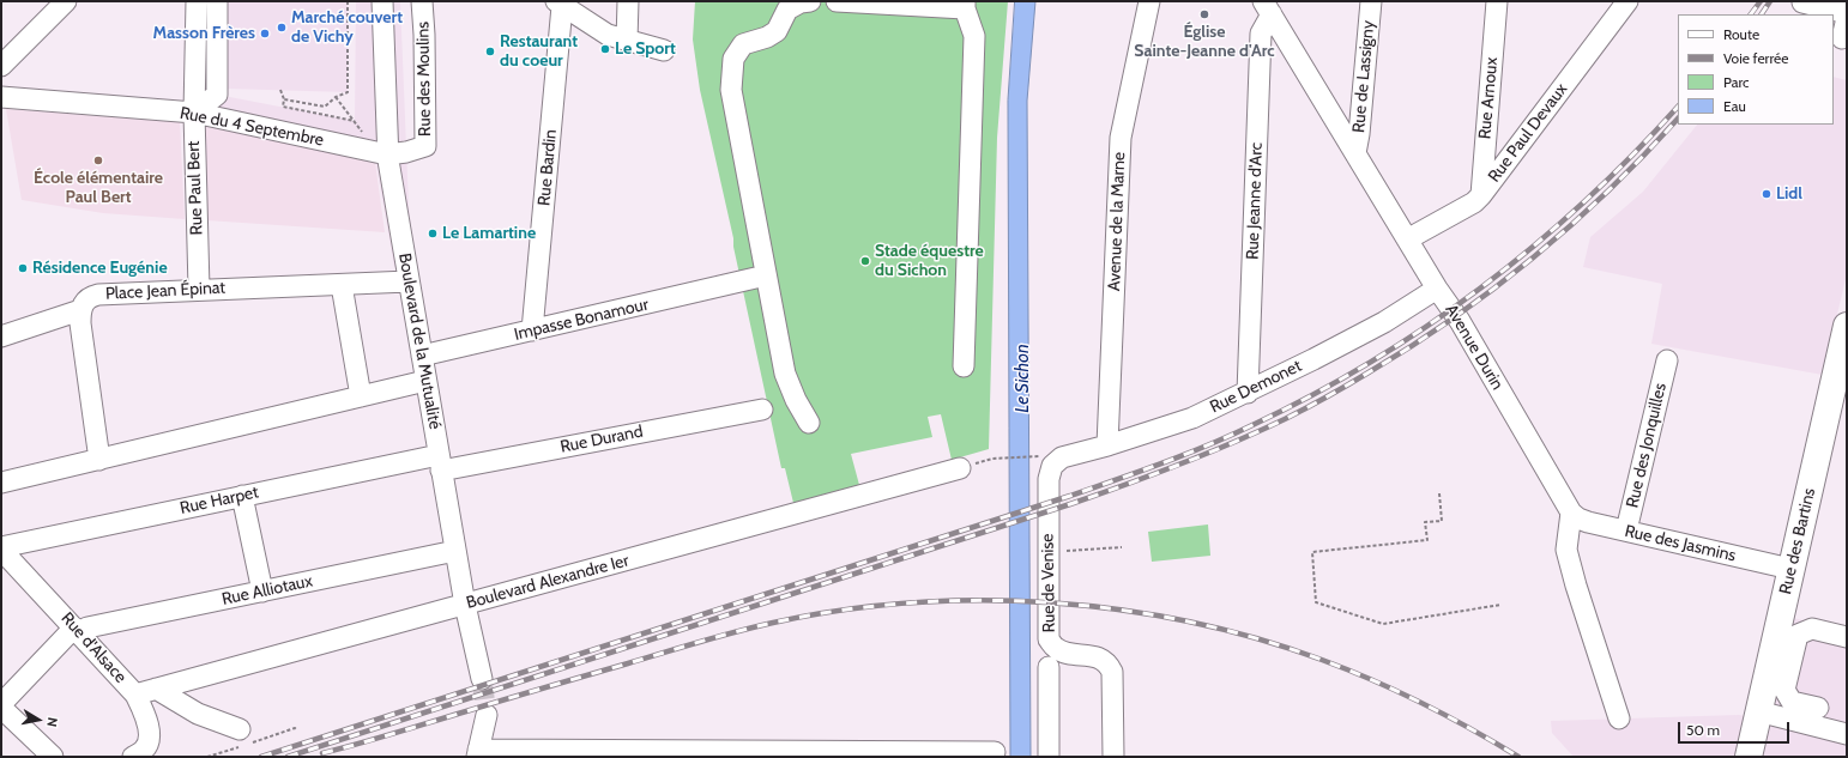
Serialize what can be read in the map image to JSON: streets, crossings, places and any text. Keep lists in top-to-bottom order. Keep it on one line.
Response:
{"streets":{"main road":["Rue des Bartins"],"street":["Rue de Lassigny","Rue des Moulins","Rue Arnoux","Rue du 4 Septembre","Rue Paul Devaux","Rue Bardin","Rue Paul Bert","Rue Jeanne d'Arc","Avenue de la Marne","Place Jean Épinat","Impasse Bonamour","Boulevard de la Mutualité","Avenue Durin","Rue Demonet","Rue Durand","Rue des Jonquilles","Rue Harpet","Rue des Jasmins","Boulevard Alexandre Ier","Rue de Venise","Rue Alliotaux","Rue d'Alsace"]},"crossings":[["Rue de Lassigny","Avenue Durin"],["Rue des Moulins","Rue du 4 Septembre"],["Rue des Moulins","Boulevard de la Mutualité"],["Rue Arnoux","Rue Paul Devaux"],["Rue du 4 Septembre","Rue Paul Bert"],["Rue du 4 Septembre","Boulevard de la Mutualité"],["Rue Paul Devaux","Avenue Durin"],["Rue Bardin","Impasse Bonamour"],["Rue Paul Bert","Place Jean Épinat"],["Rue Jeanne d'Arc","Avenue Durin"],["Rue Jeanne d'Arc","Rue Demonet"],["Avenue de la Marne","Rue Demonet"],["Place Jean Épinat","Boulevard de la Mutualité"],["Impasse Bonamour","Boulevard de la Mutualité"],["Boulevard de la Mutualité","Rue Durand"],["Boulevard de la Mutualité","Rue Harpet"],["Boulevard de la Mutualité","Boulevard Alexandre Ier"],["Boulevard de la Mutualité","Rue Alliotaux"],["Avenue Durin","Rue Demonet"],["Avenue Durin","Rue des Jasmins"],["Rue Demonet","Rue de Venise"],["Rue Durand","Rue Harpet"],["Rue des Jonquilles","Rue des Jasmins"],["Rue Harpet","Rue d'Alsace"],["Rue des Bartins","Rue des Jasmins"],["Boulevard Alexandre Ier","Rue d'Alsace"],["Rue Alliotaux","Rue d'Alsace"]],"water":["Le Sichon"],"places":["Église Sainte-Jeanne d'Arc","Marché couvert de Vichy","Masson Frères","Le Sport","Restaurant du coeur","École élémentaire Paul Bert","Lidl","Le Lamartine","Stade équestre du Sichon","Résidence Eugénie"],"legend":["Route","Voie ferrée","Parc","Eau"],"scale_bar":"50 m","north":"right"}
